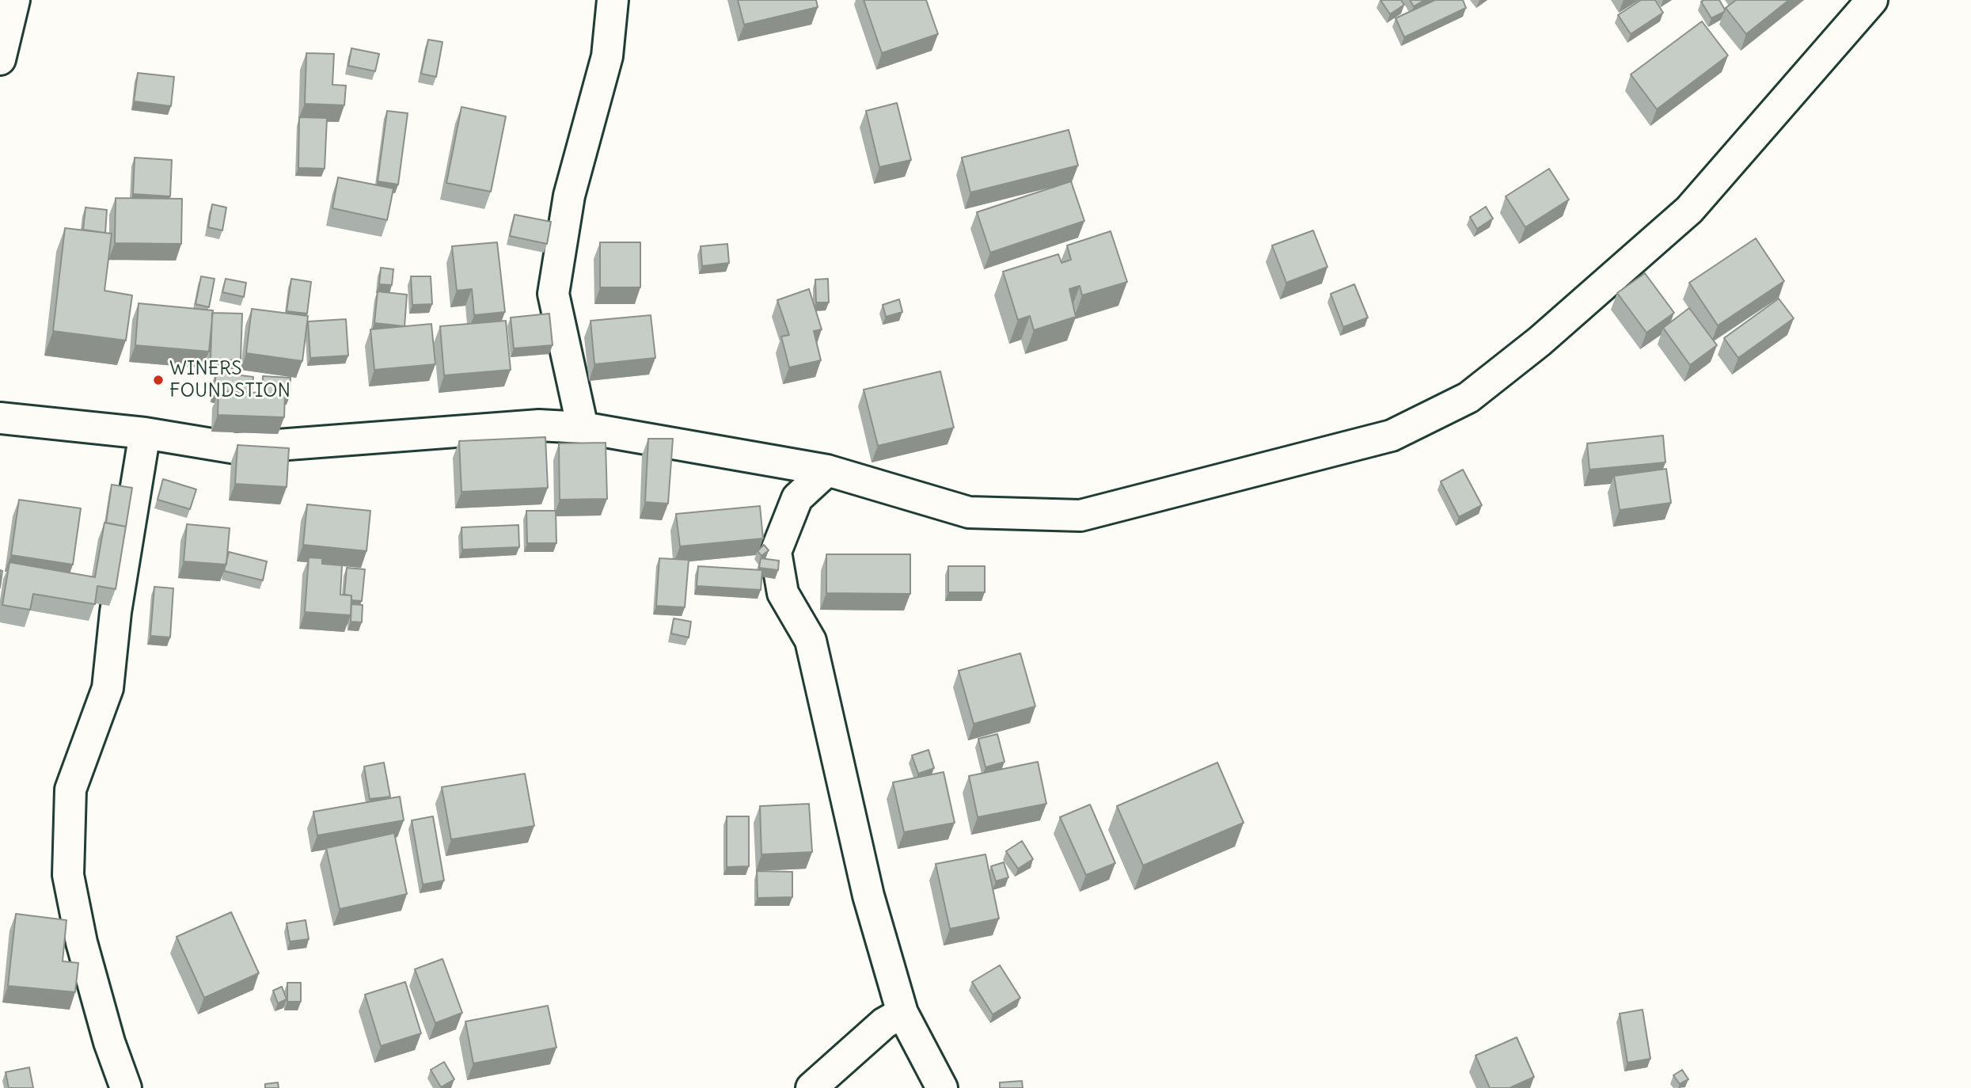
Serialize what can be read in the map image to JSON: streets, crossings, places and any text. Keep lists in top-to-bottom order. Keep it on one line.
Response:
{"places":["WINERS FOUNDSTION"]}
